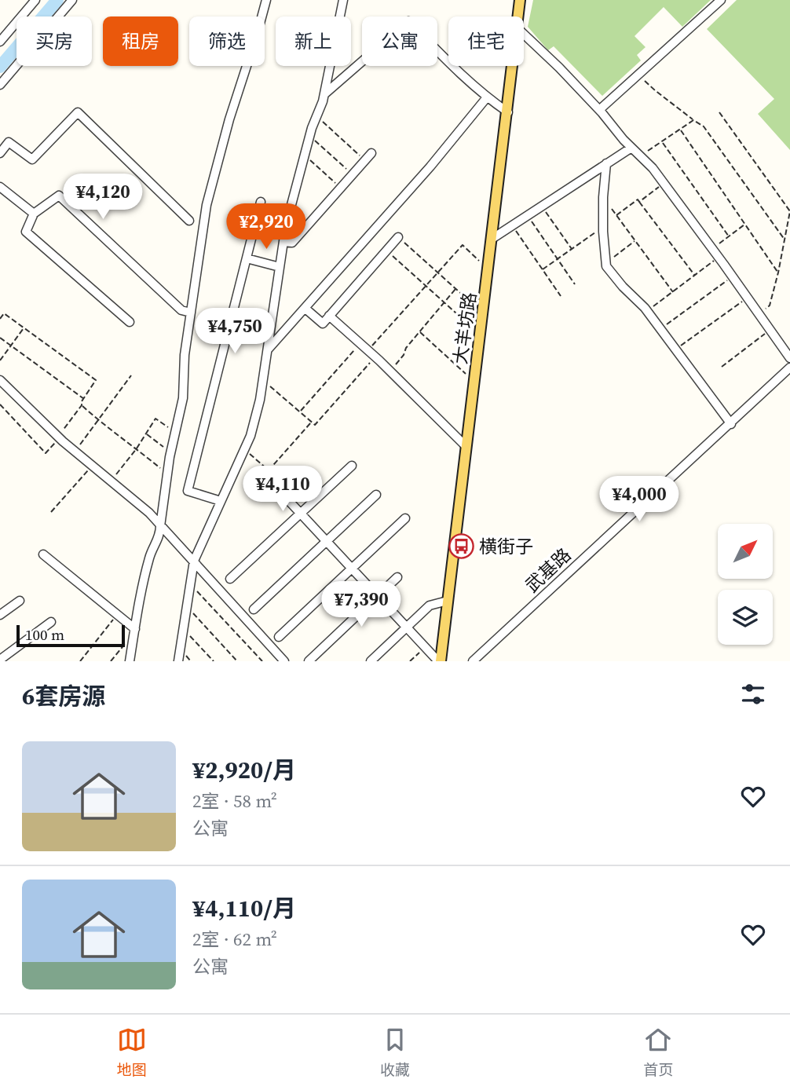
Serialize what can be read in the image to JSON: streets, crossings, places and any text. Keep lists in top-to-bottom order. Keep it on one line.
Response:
{"streets":{"main road":["大羊坊路"],"street":["武基路"]},"places":{"bus stop":["横街子"]},"scale_bar":"100 m","north":"top right","page":{"chip":["买房","租房","筛选","新上","公寓","住宅"],"price":["¥4,120","¥2,920","¥4,750","¥4,110","¥4,000","¥7,390"],"scale":"100 m","heading":"6套房源","list":[{"name":"¥2,920/月","note":"2室 · 58 m² · 公寓"},{"name":"¥4,110/月","note":"2室 · 62 m² · 公寓"}],"tabs":["地图","收藏","首页"]}}
